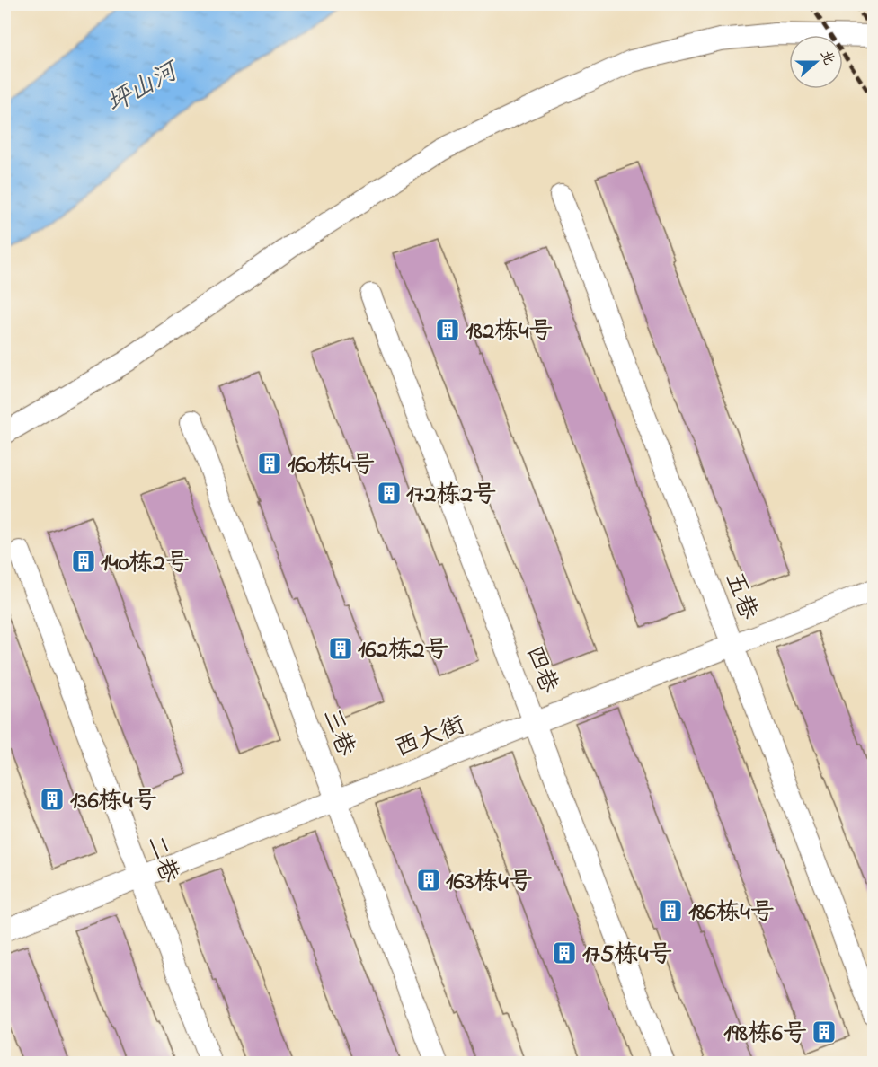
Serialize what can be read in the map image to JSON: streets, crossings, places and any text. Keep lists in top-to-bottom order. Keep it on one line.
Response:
{"streets":{"street":["五巷","四巷","三巷","西大街","二巷"]},"crossings":[["五巷","西大街"],["四巷","西大街"],["三巷","西大街"],["西大街","二巷"]],"water":["坪山河"],"places":{"building":["182栋4号","160栋4号","172栋2号","140栋2号","162栋2号","136栋4号","163栋4号","186栋4号","175栋4号","198栋6号"]},"north":"right"}
